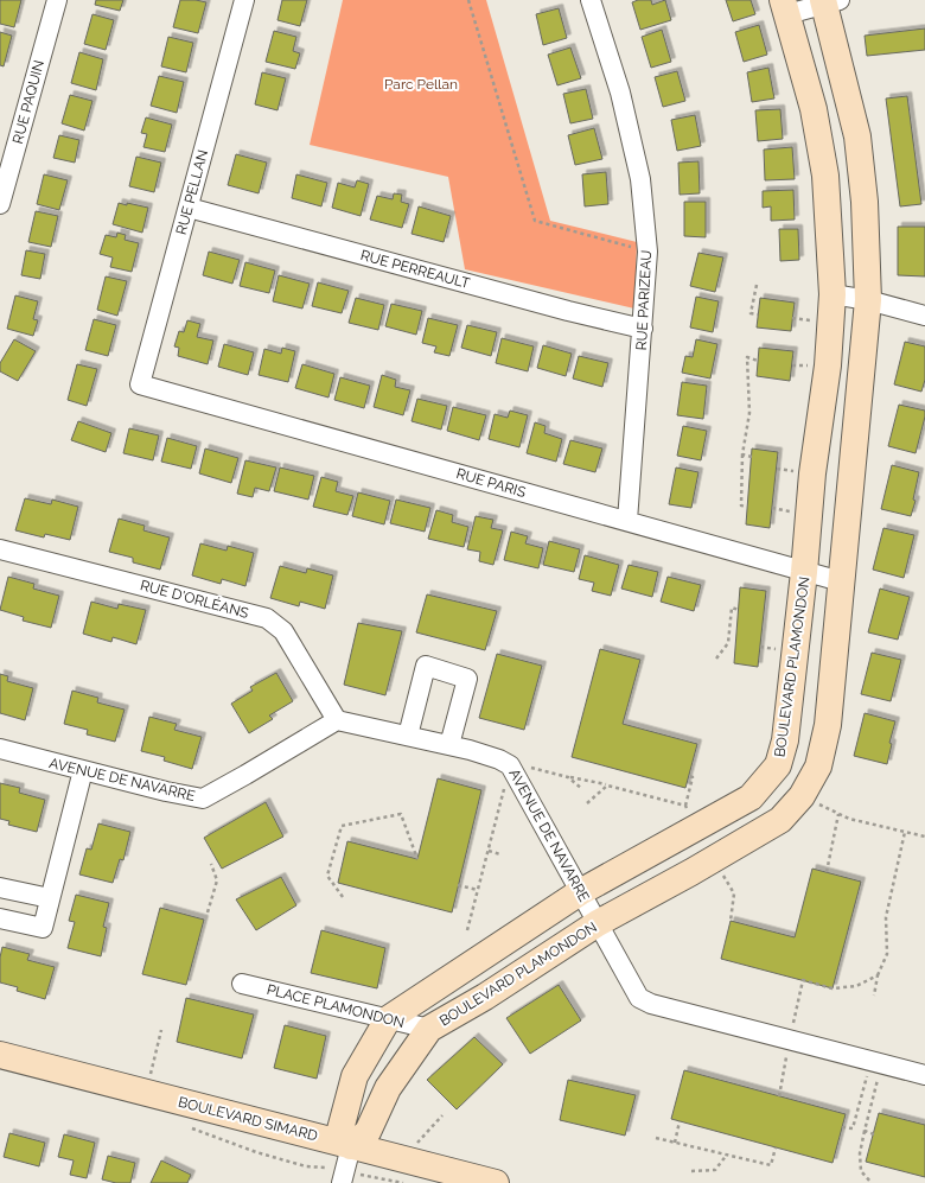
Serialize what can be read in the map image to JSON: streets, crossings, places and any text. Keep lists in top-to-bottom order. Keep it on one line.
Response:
{"streets":{"street":["RUE PAQUIN","RUE PELLAN","RUE PERREAULT","RUE PARIZEAU","RUE PARIS","RUE D'ORLÉANS","BOULEVARD PLAMONDON","AVENUE DE NAVARRE","PLACE PLAMONDON","BOULEVARD SIMARD"]},"crossings":[["RUE PELLAN","RUE PERREAULT"],["RUE PELLAN","RUE PARIS"],["RUE PERREAULT","RUE PARIZEAU"],["RUE PARIZEAU","RUE PARIS"],["RUE PARIS","BOULEVARD PLAMONDON"],["RUE D'ORLÉANS","AVENUE DE NAVARRE"],["BOULEVARD PLAMONDON","AVENUE DE NAVARRE"],["BOULEVARD PLAMONDON","PLACE PLAMONDON"],["BOULEVARD PLAMONDON","BOULEVARD SIMARD"]],"parks":["Parc Pellan"]}
